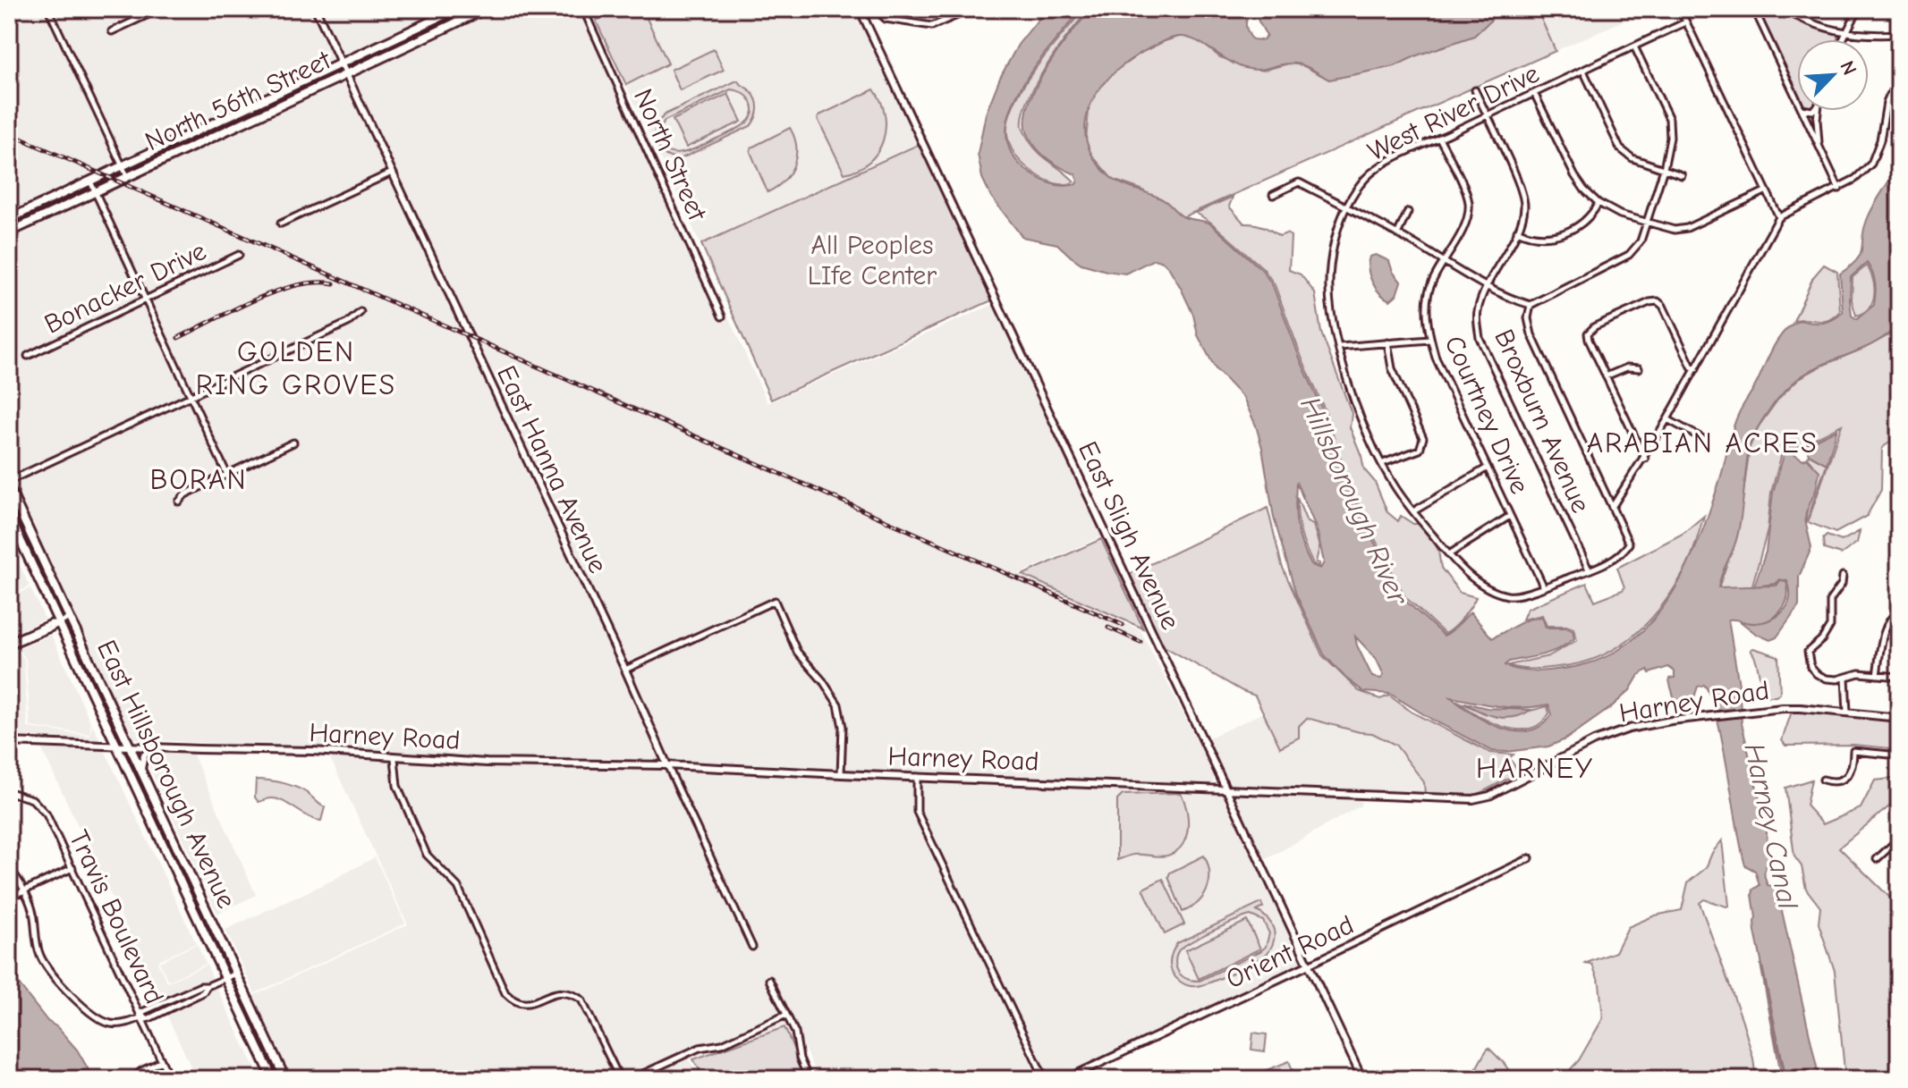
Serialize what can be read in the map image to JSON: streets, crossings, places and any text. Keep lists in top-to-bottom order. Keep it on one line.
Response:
{"streets":{"main road":["North 56th Street","East Hillsborough Avenue"],"street":["West River Drive","North Street","Bonacker Drive","Courtney Drive","Broxburn Avenue","East Hanna Avenue","East Sligh Avenue","Harney Road","Travis Boulevard","Orient Road"]},"crossings":[["North 56th Street","East Hanna Avenue"],["West River Drive","Courtney Drive"],["West River Drive","Broxburn Avenue"],["East Hanna Avenue","Harney Road"],["East Sligh Avenue","Harney Road"],["East Sligh Avenue","Orient Road"],["Harney Road","East Hillsborough Avenue"]],"districts":["GOLDEN RING GROVES","ARABIAN ACRES","BORAN","HARNEY"],"water":["Hillsborough River","Harney Canal"],"parks":["All Peoples LIfe Center"],"north":"top right"}
